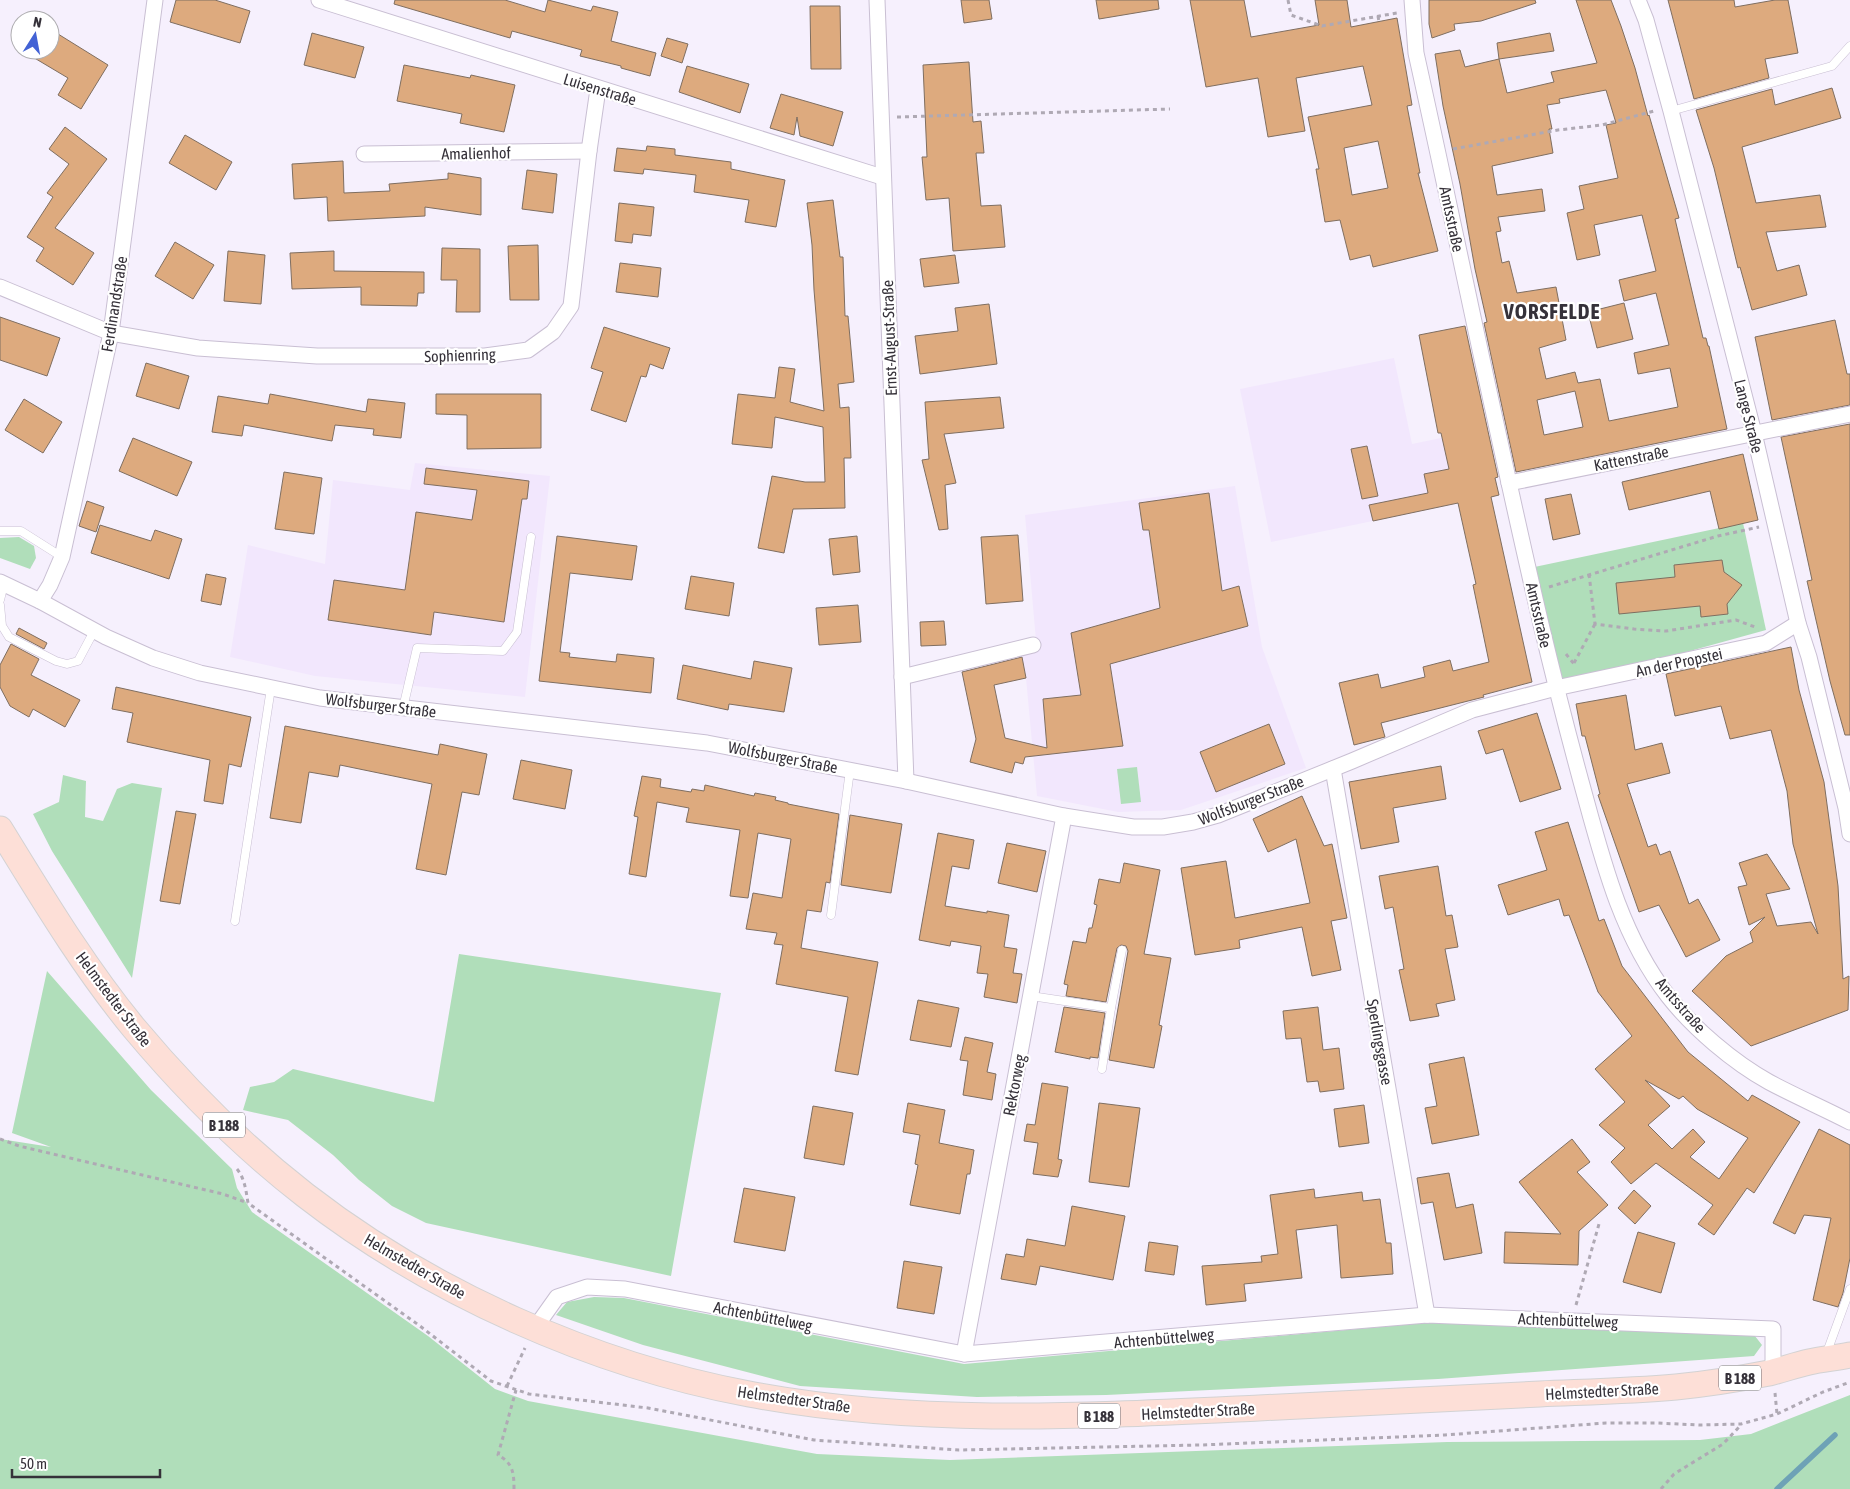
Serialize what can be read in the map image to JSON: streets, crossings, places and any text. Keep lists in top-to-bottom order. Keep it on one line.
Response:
{"streets":{"main road":["Helmstedter Straße","B 188"],"street":["Luisenstraße","Amalienhof","Amtsstraße","Ferdinandstraße","Ernst-August-Straße","Sophienring","Lange Straße","Kattenstraße","An der Propstei","Wolfsburger Straße","Sperlingsgasse","Rektorweg","Achtenbüttelweg"]},"crossings":[["Luisenstraße","Ernst-August-Straße"],["Luisenstraße","Sophienring"],["Amalienhof","Sophienring"],["Amtsstraße","Kattenstraße"],["Amtsstraße","An der Propstei"],["Amtsstraße","Wolfsburger Straße"],["Ferdinandstraße","Sophienring"],["Ferdinandstraße","Wolfsburger Straße"],["Ernst-August-Straße","Wolfsburger Straße"],["Lange Straße","Kattenstraße"],["Lange Straße","An der Propstei"],["An der Propstei","Wolfsburger Straße"],["Wolfsburger Straße","Sperlingsgasse"],["Wolfsburger Straße","Rektorweg"],["Helmstedter Straße","Achtenbüttelweg"],["Sperlingsgasse","Achtenbüttelweg"],["Rektorweg","Achtenbüttelweg"]],"districts":["VORSFELDE"],"scale_bar":"50 m","north":"top"}
